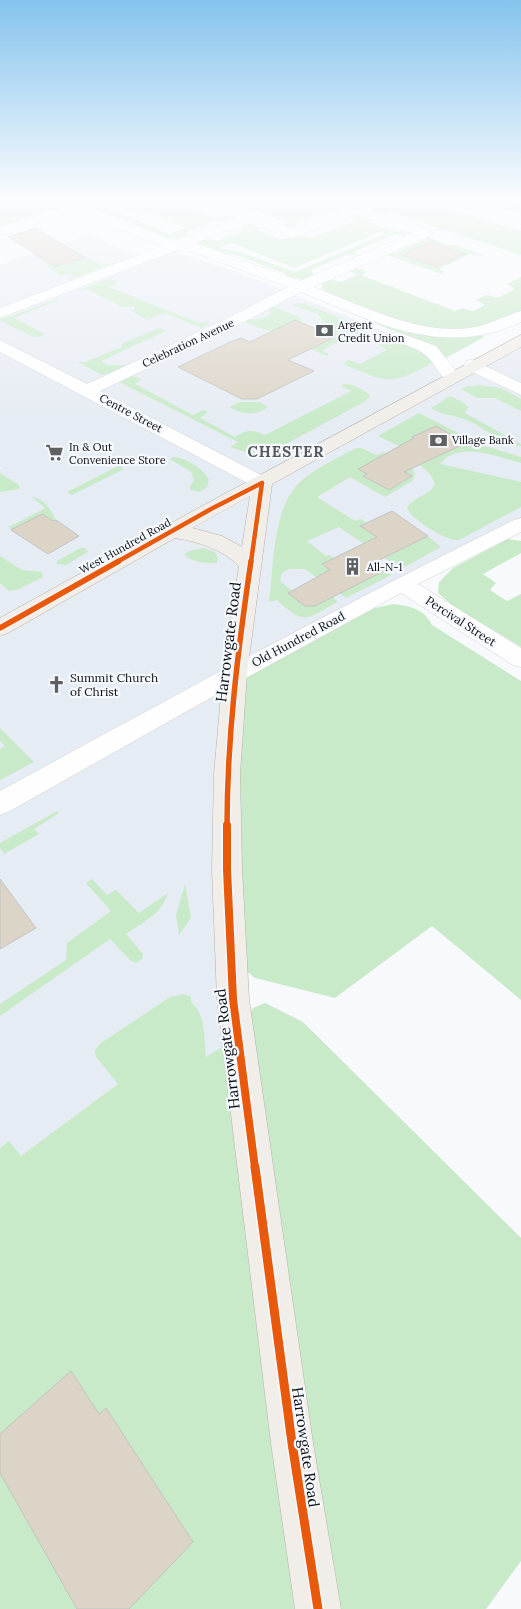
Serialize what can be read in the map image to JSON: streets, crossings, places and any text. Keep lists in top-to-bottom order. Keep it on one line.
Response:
{"streets":{"main road":["West Hundred Road","Harrowgate Road"],"street":["Celebration Avenue","Centre Street","Percival Street","Old Hundred Road"]},"crossings":[["Celebration Avenue","Centre Street"],["Centre Street","West Hundred Road"],["Centre Street","Harrowgate Road"],["West Hundred Road","Harrowgate Road"],["Percival Street","Old Hundred Road"],["Old Hundred Road","Harrowgate Road"]],"districts":["CHESTER"],"places":{"bank":["Argent Credit Union","Village Bank"],"supermarket":["In & Out Convenience Store"],"building":["All-N-1"],"church":["Summit Church of Christ"]}}
